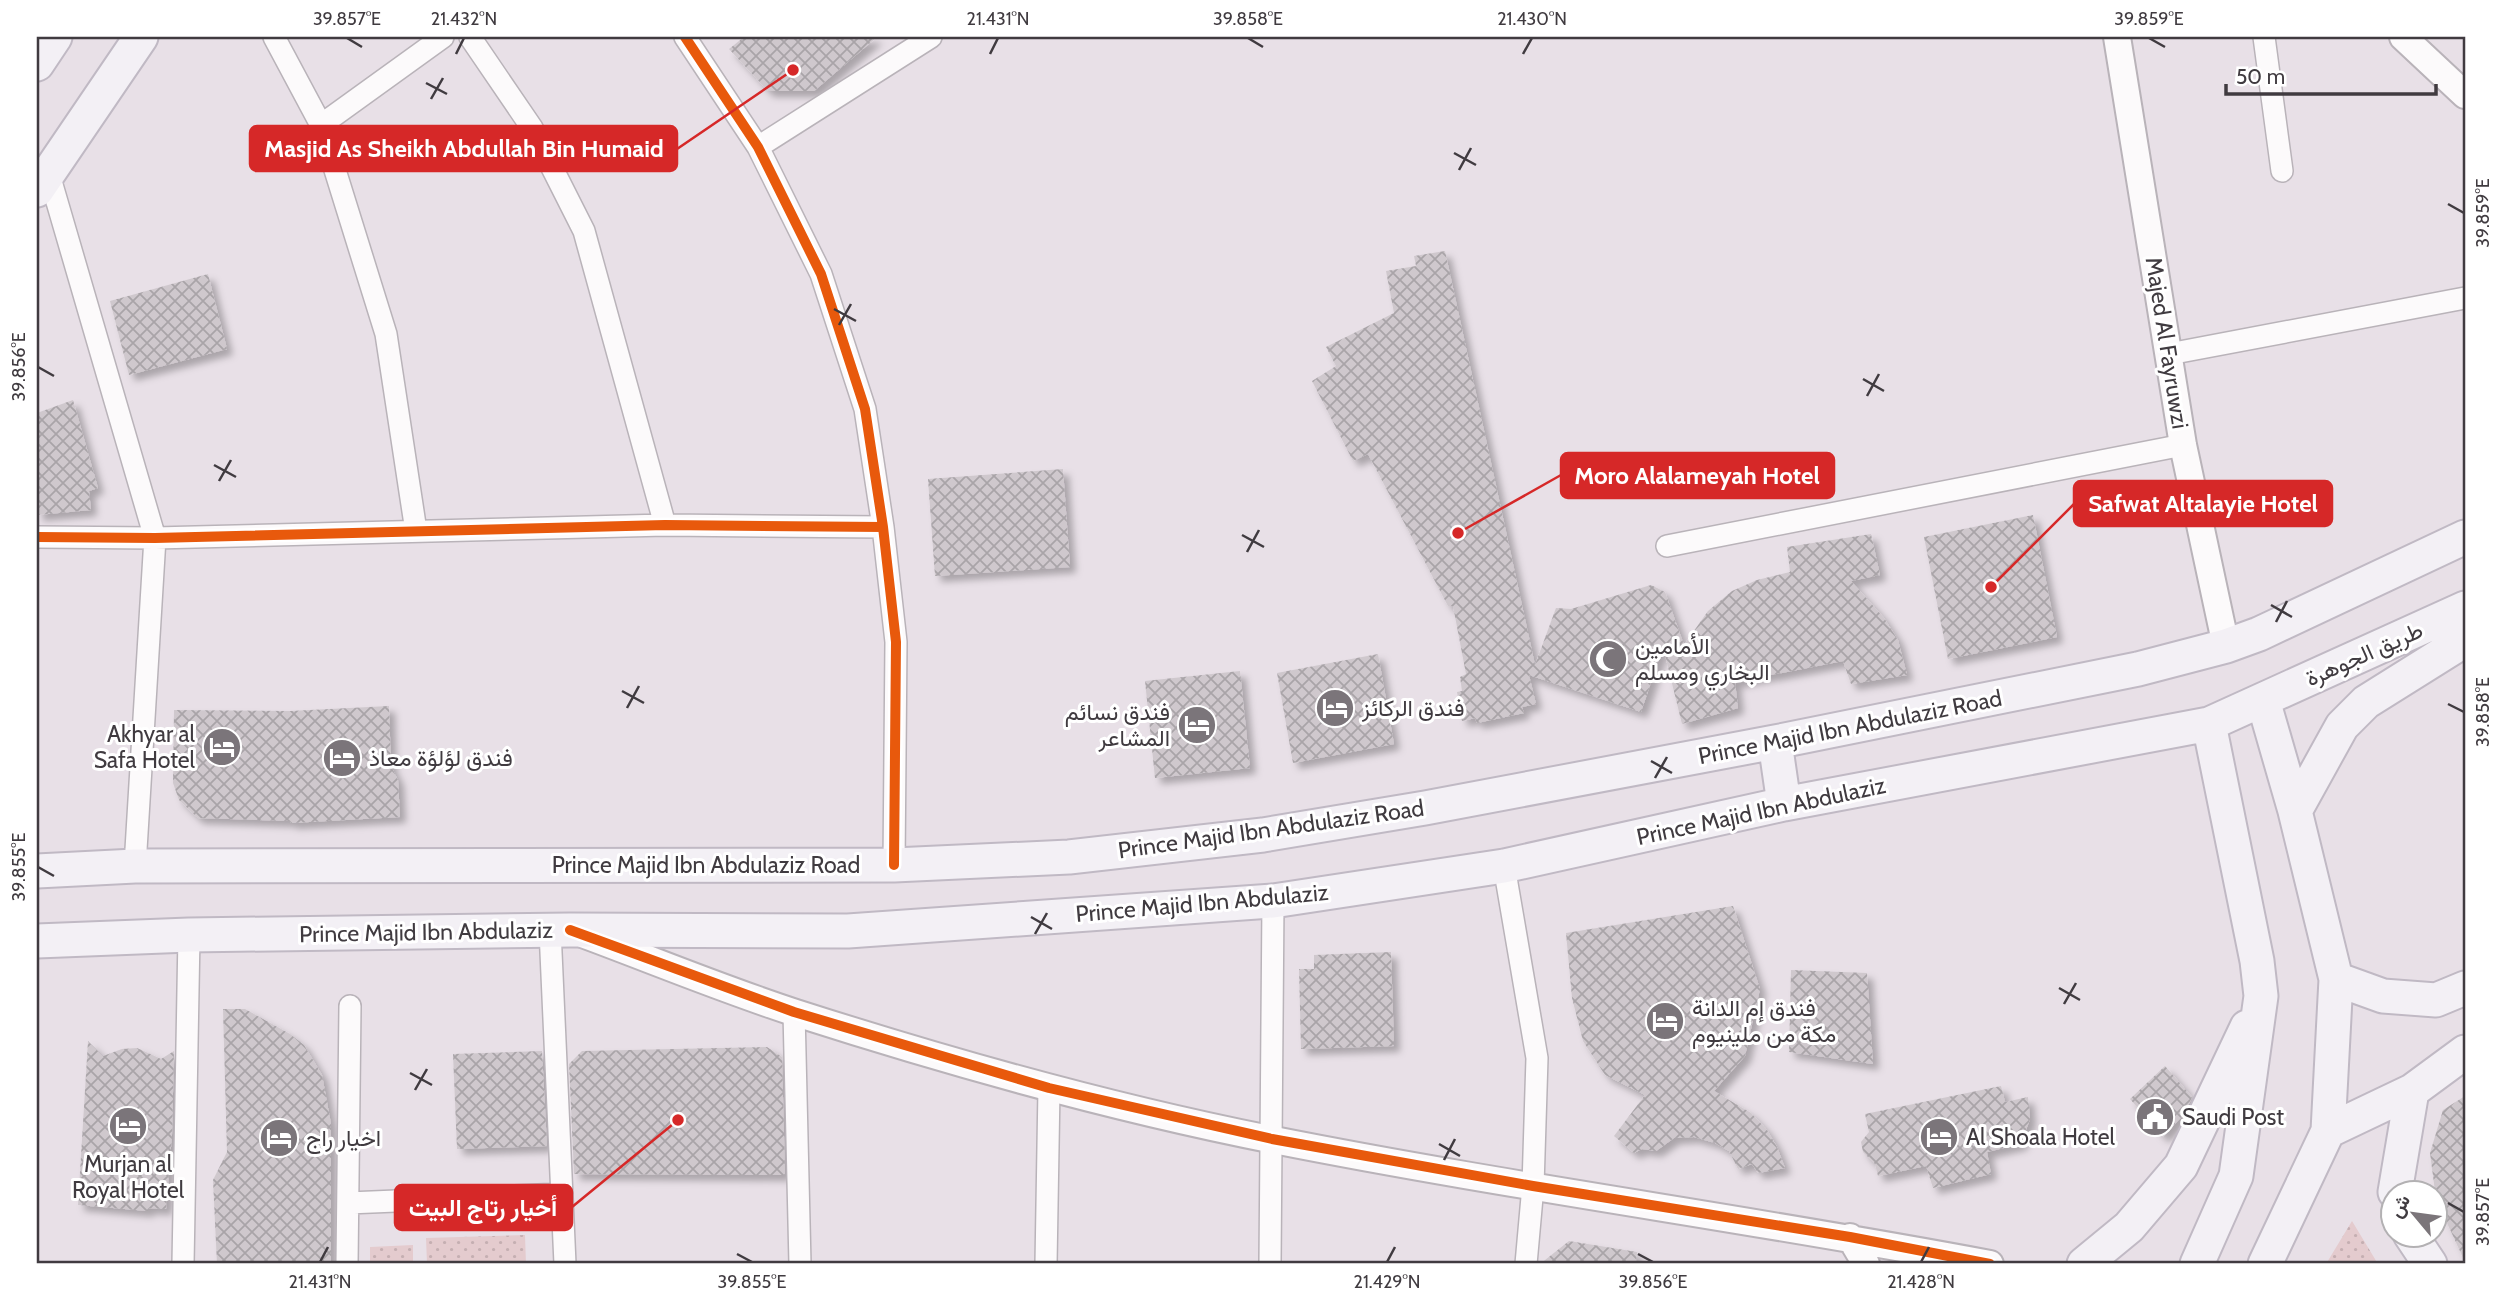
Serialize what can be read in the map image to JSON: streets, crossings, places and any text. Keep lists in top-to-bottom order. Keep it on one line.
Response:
{"streets":{"main road":["طريق الجوهرة","Prince Majid Ibn Abdulaziz Road","Prince Majid Ibn Abdulaziz"],"street":["Majed Al Fayruwzi"]},"crossings":[["Majed Al Fayruwzi","Prince Majid Ibn Abdulaziz Road"],["طريق الجوهرة","Prince Majid Ibn Abdulaziz"]],"places":{"other":["Masjid As Sheikh Abdullah Bin Humaid","Moro Alalameyah Hotel","Safwat Altalayie Hotel","أخيار رتاج البيت"],"mosque":["الأمامين البخاري ومسلم"],"hotel":["فندق الركائز","فندق نسائم المشاعر","Akhyar al Safa Hotel","فندق لؤلؤة معاذ","فندق إم الدانة مكة من ملينيوم","Murjan al Royal Hotel","Al Shoala Hotel","اخيار راج"],"public building":["Saudi Post"]},"scale_bar":"50 m","north":"top left","coordinates":["39.857°E","21.432°N","21.431°N","39.858°E","21.430°N","39.859°E","39.856°E","39.855°E","21.429°N","21.428°N"]}
